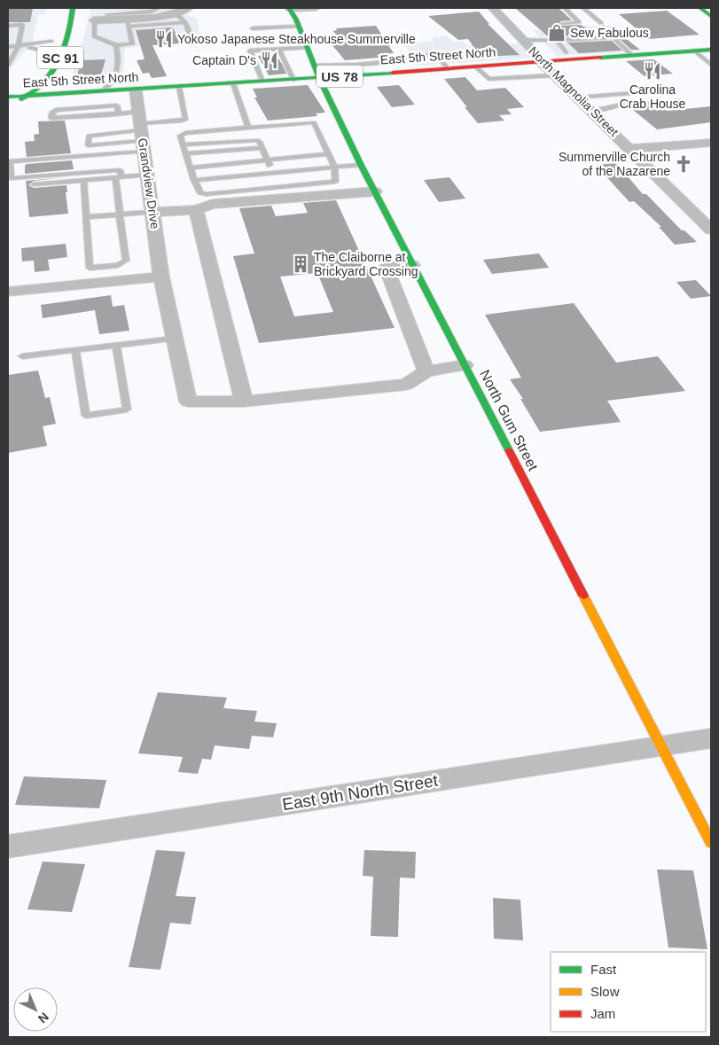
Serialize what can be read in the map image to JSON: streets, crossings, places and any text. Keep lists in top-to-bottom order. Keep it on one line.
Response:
{"streets":{"main road":["East 5th Street North","SC 91","US 78","North Gum Street"],"street":["North Magnolia Street","Grandview Drive","East 9th North Street"]},"crossings":[["East 5th Street North","SC 91"],["East 5th Street North","North Magnolia Street"],["East 5th Street North","Grandview Drive"],["East 5th Street North","North Gum Street"],["North Gum Street","East 9th North Street"]],"places":{"shop":["Sew Fabulous"],"restaurant":["Yokoso Japanese Steakhouse Summerville","Captain D's","Carolina Crab House"],"church":["Summerville Church of the Nazarene"],"building":["The Claiborne at Brickyard Crossing"]},"legend":["Fast","Slow","Jam"],"north":"bottom right"}
